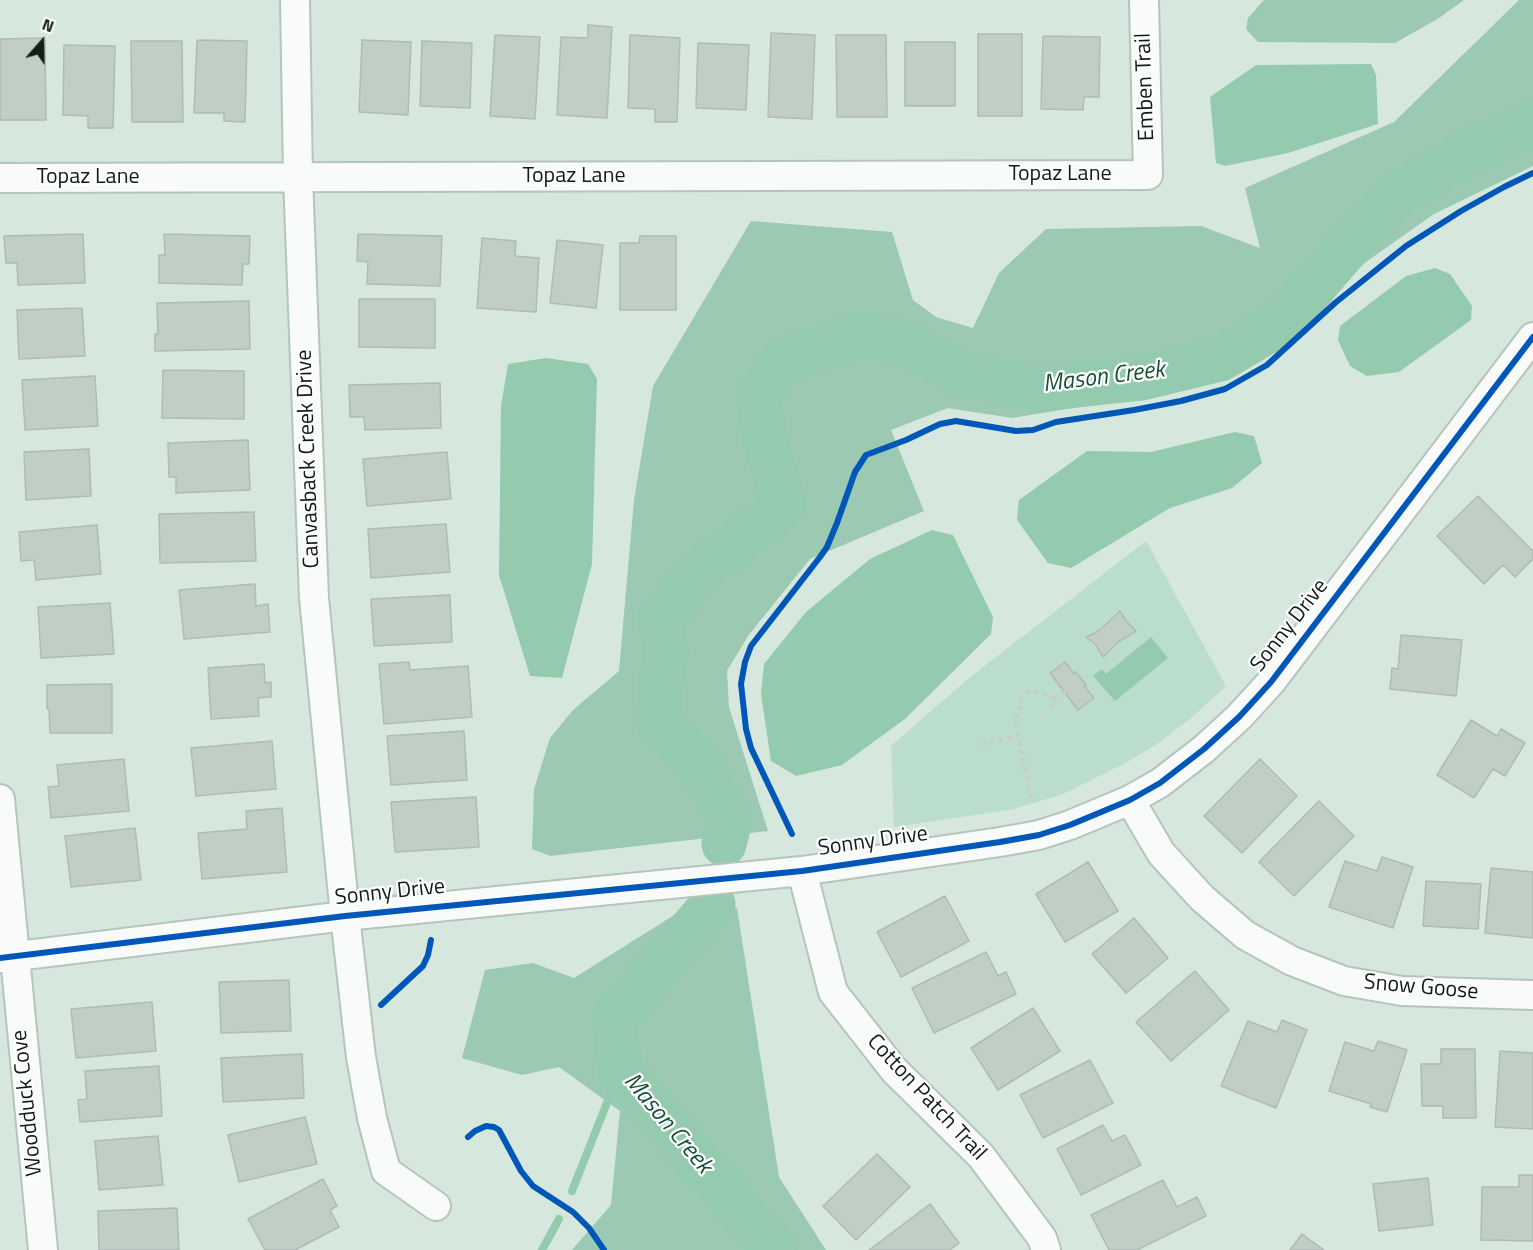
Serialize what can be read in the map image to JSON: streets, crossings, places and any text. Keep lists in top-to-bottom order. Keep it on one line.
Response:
{"streets":{"street":["Emben Trail","Topaz Lane","Canvasback Creek Drive","Sonny Drive","Snow Goose","Cotton Patch Trail","Woodduck Cove"]},"crossings":[["Emben Trail","Topaz Lane"],["Topaz Lane","Canvasback Creek Drive"],["Canvasback Creek Drive","Sonny Drive"],["Sonny Drive","Snow Goose"],["Sonny Drive","Cotton Patch Trail"],["Sonny Drive","Woodduck Cove"]],"water":["Mason Creek"],"north":"top"}
